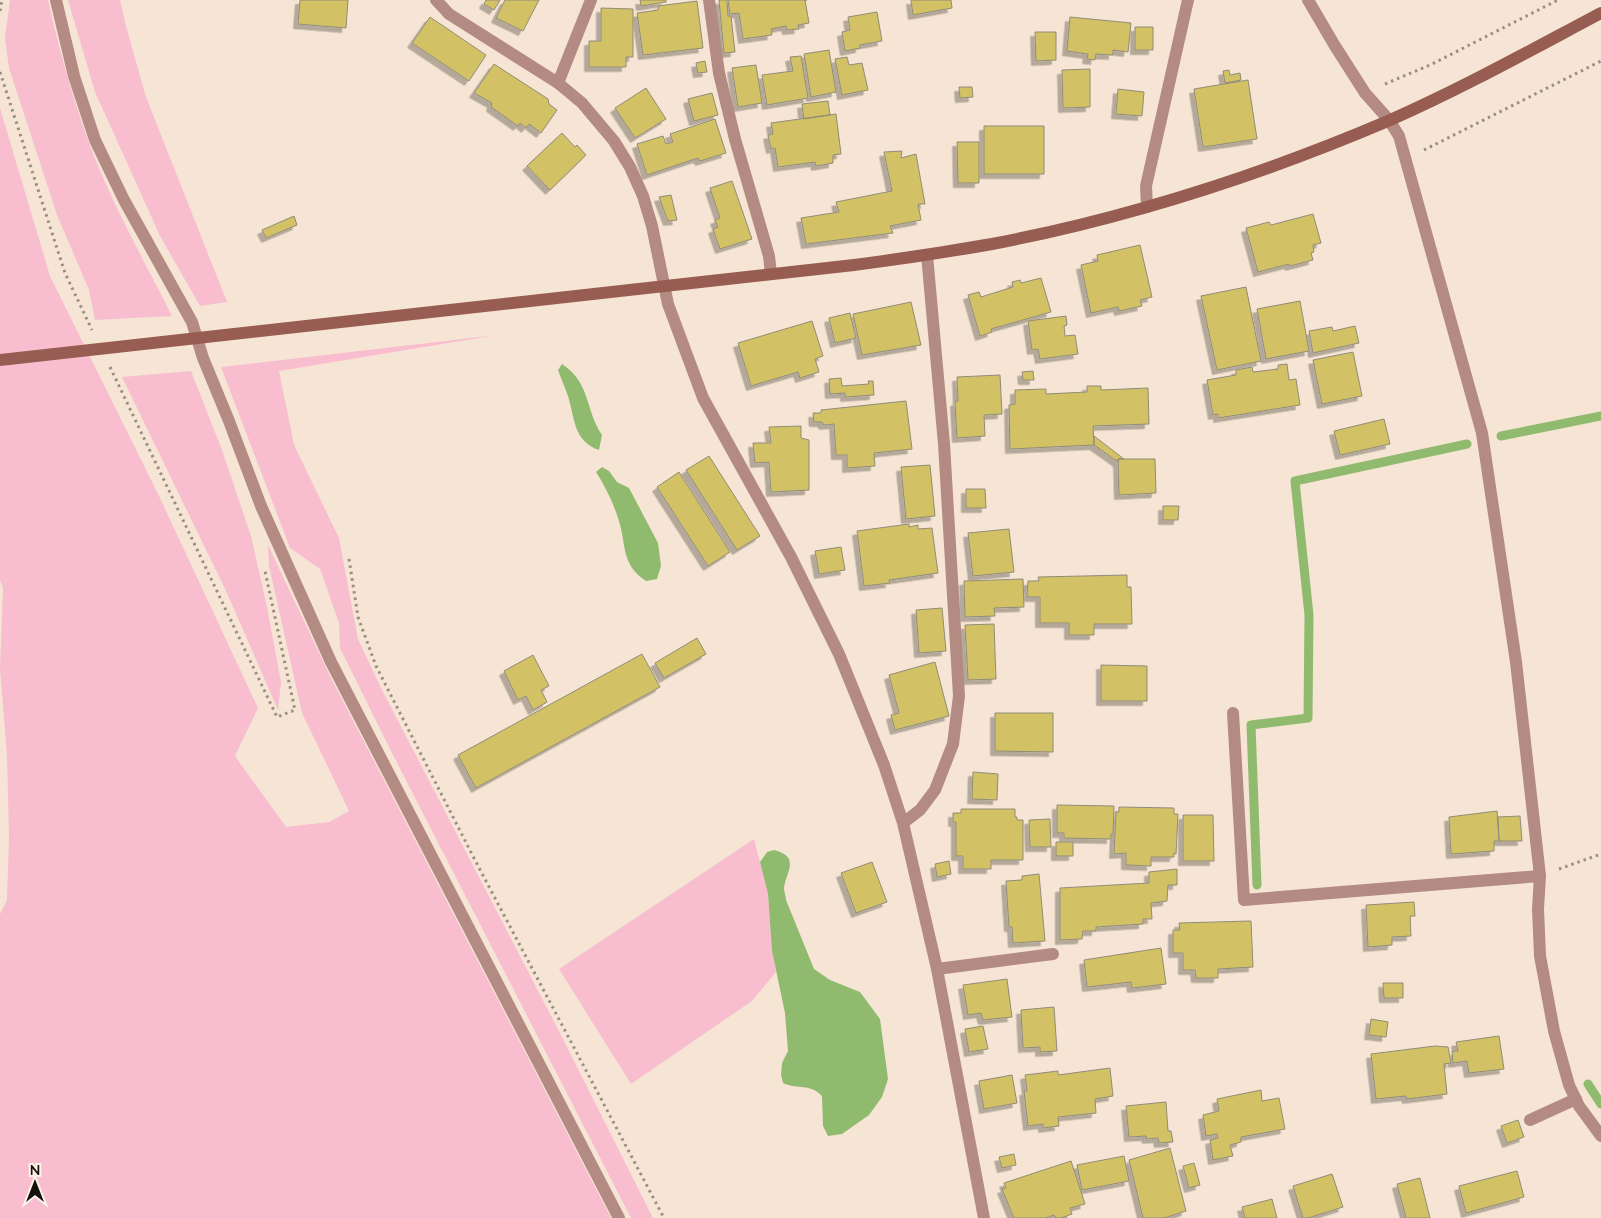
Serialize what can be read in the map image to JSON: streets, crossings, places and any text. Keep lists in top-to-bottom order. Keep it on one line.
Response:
{"north":"top"}
